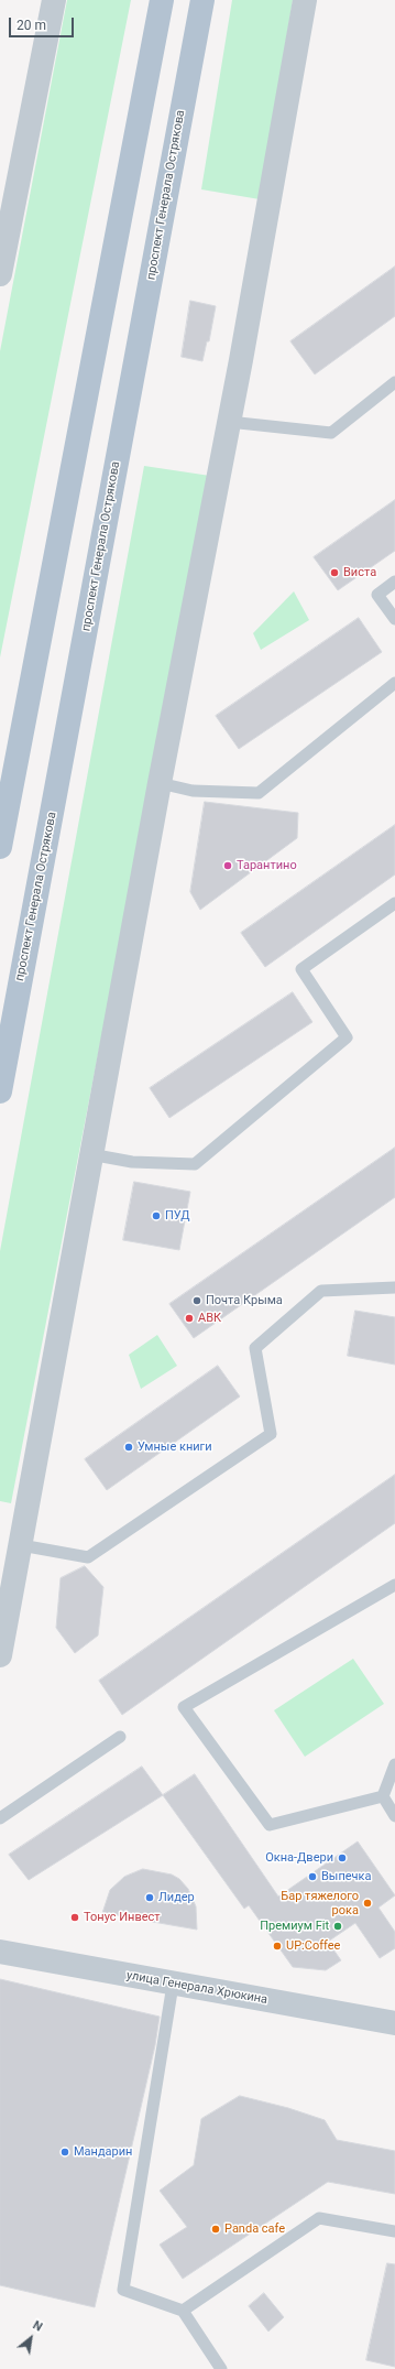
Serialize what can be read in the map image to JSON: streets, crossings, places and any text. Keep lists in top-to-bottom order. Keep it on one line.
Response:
{"streets":{"main road":["проспект Генерала Острякова"],"street":["улица Генерала Хрюкина"]},"places":["Виста","Тарантино","ПУД","Почта Крыма","АВК","Умные книги","Окна-Двери","Выпечка","Лидер","Бар тяжелого рока","Тонус Инвест","Премиум Fit","UP:Coffee","Мандарин","Panda cafe"],"scale_bar":"20 m","north":"top right"}
